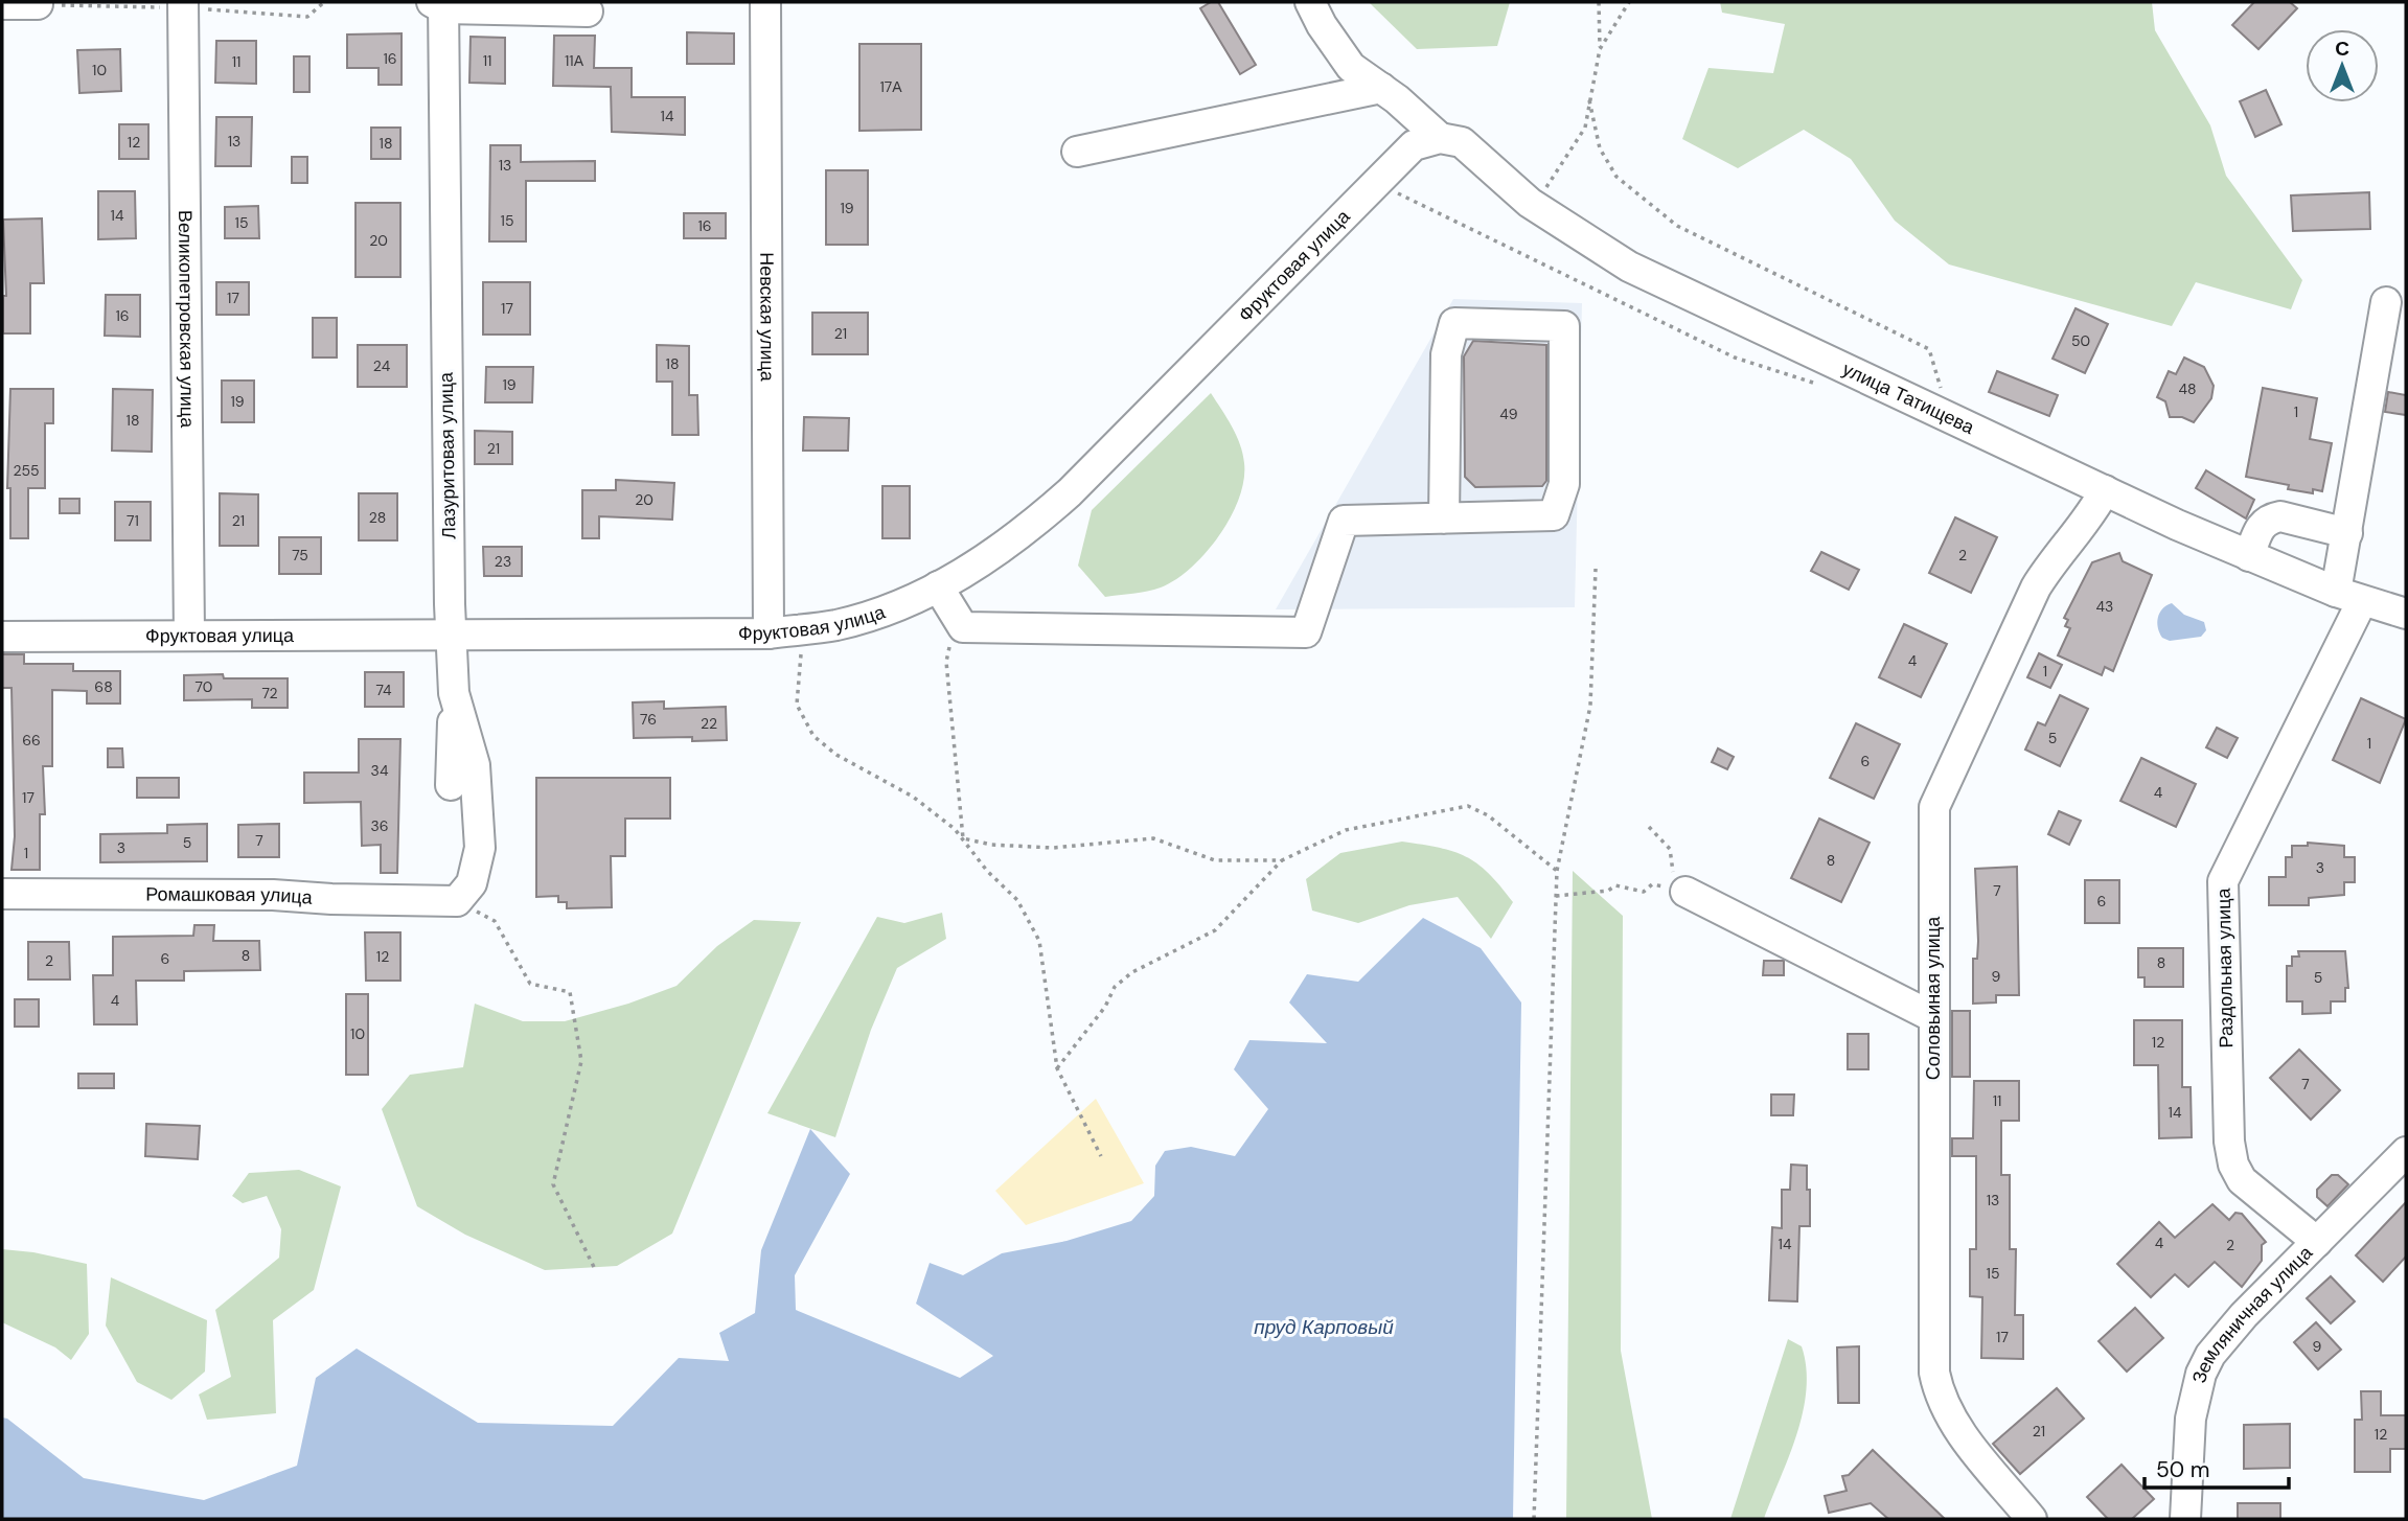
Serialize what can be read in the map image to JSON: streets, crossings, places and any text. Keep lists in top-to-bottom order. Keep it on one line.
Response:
{"streets":{"street":["Фруктовая улица","Невская улица","Великопетровская улица","улица Татищева","Лазуритовая улица","Ромашковая улица","Раздольная улица","Соловьиная улица","Земляничная улица"]},"crossings":[["Фруктовая улица","Невская улица"],["Фруктовая улица","Великопетровская улица"],["Фруктовая улица","улица Татищева"],["Фруктовая улица","Лазуритовая улица"],["улица Татищева","Раздольная улица"],["улица Татищева","Соловьиная улица"],["Лазуритовая улица","Ромашковая улица"],["Раздольная улица","Земляничная улица"]],"water":["пруд Карповый"],"house_numbers":["16","11","11А","11","10","17А","14","13","12","18","13","19","14","15","15","16","20","17","17","16","21","50","18","24","19","48","19","1","49","18","21","255","20","28","71","21","75","2","23","43","4","1","68","70","74","72","76","22","5","66","1","6","34","4","17","36","7","5","3","1","8","3","7","6","8","12","6","2","8","9","5","4","10","12","7","11","14","13","4","14","2","15","17","9","21","12"],"scale_bar":"50 m","north":"top"}
